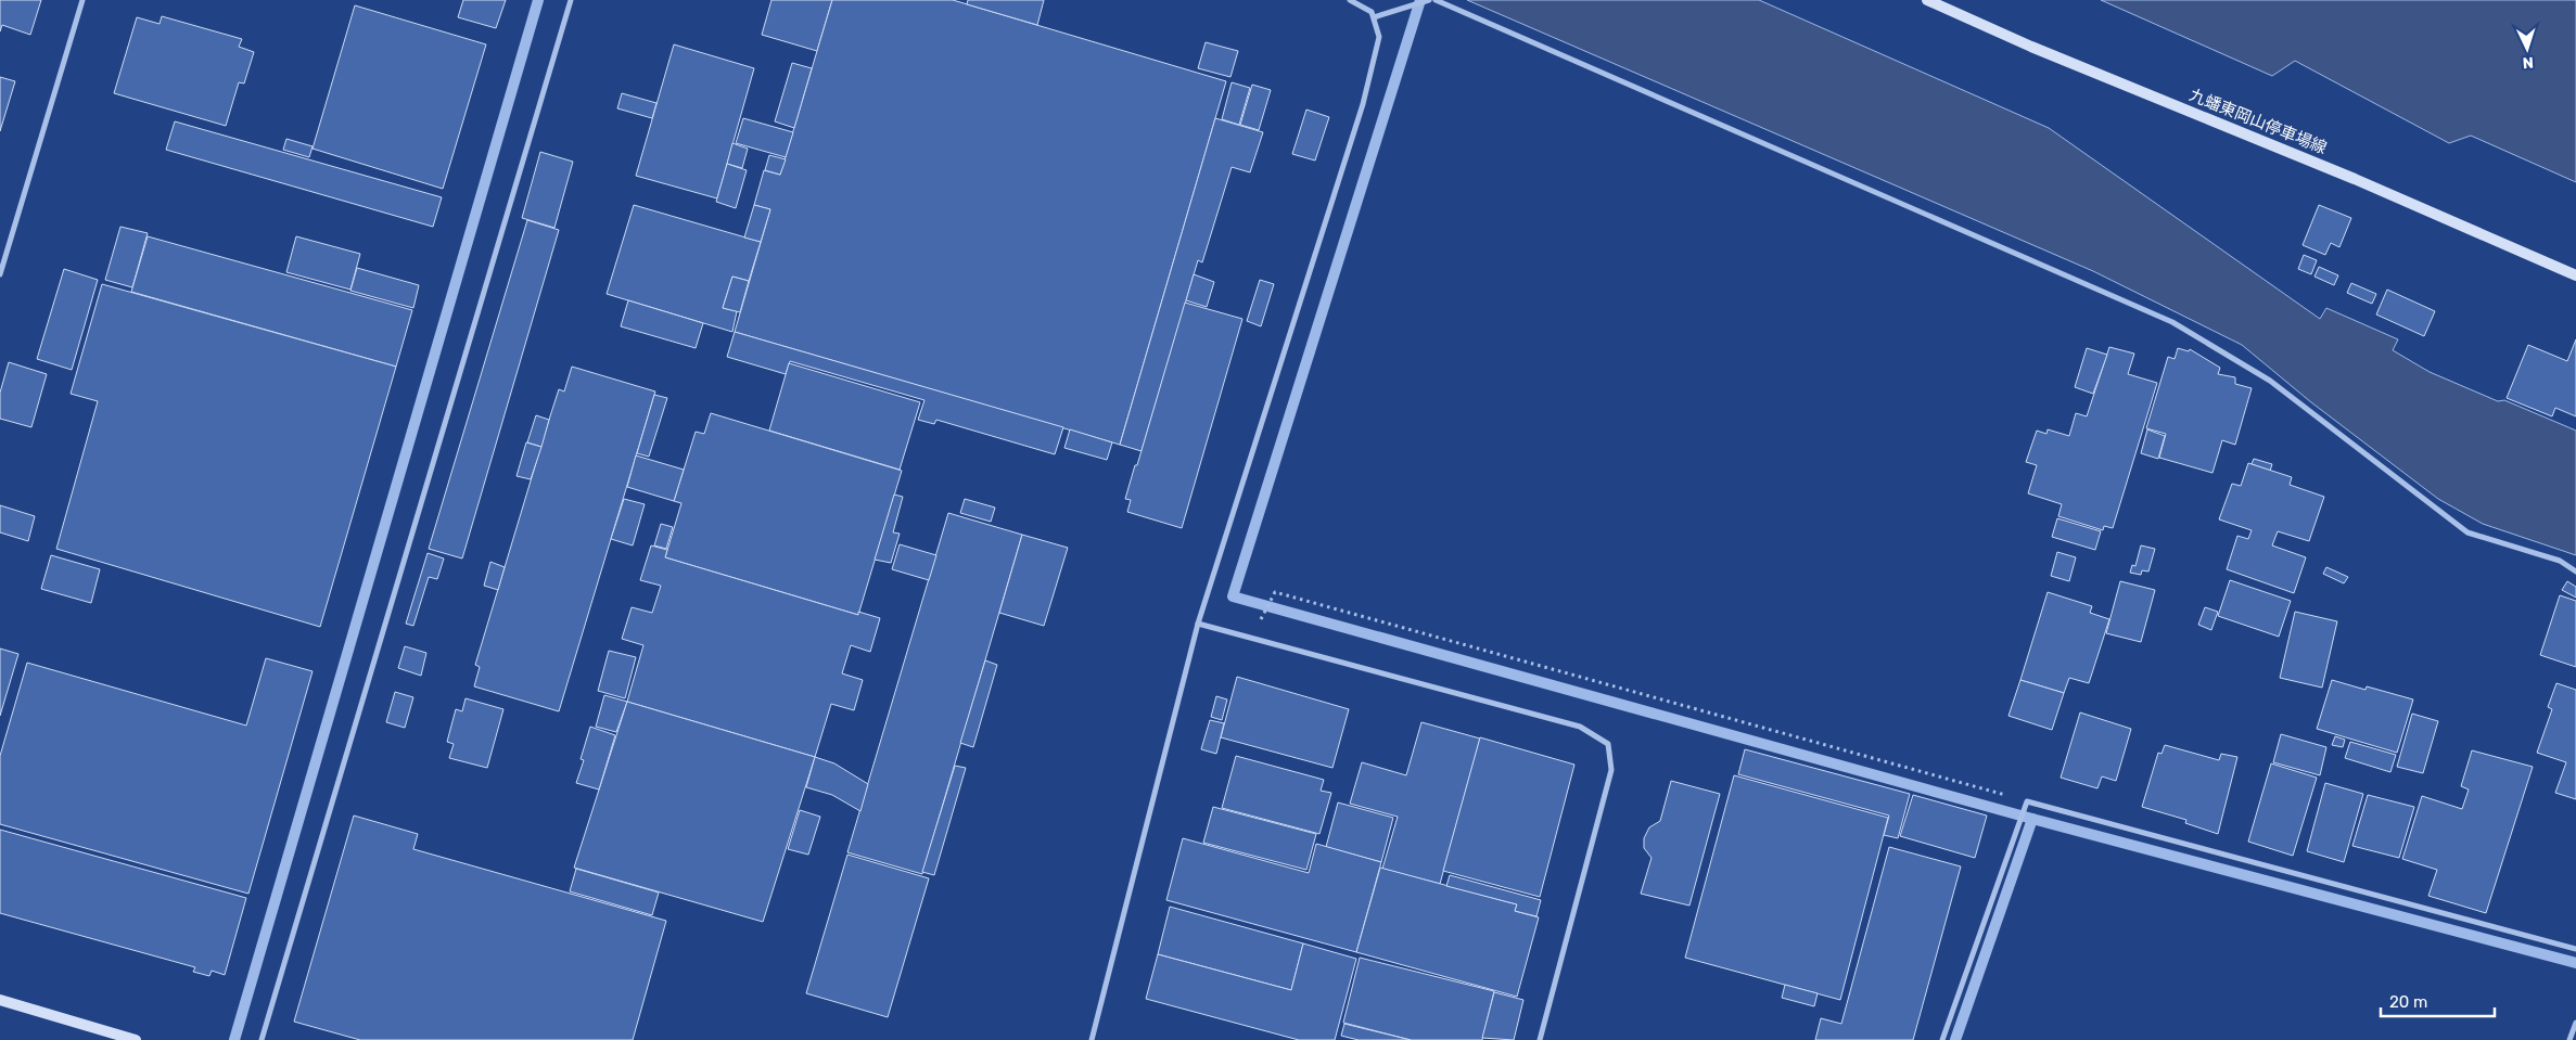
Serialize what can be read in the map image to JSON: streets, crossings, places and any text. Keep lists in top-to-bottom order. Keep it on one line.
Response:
{"streets":{"main road":["九蟠東岡山停車場線"]},"scale_bar":"20 m","north":"bottom"}
